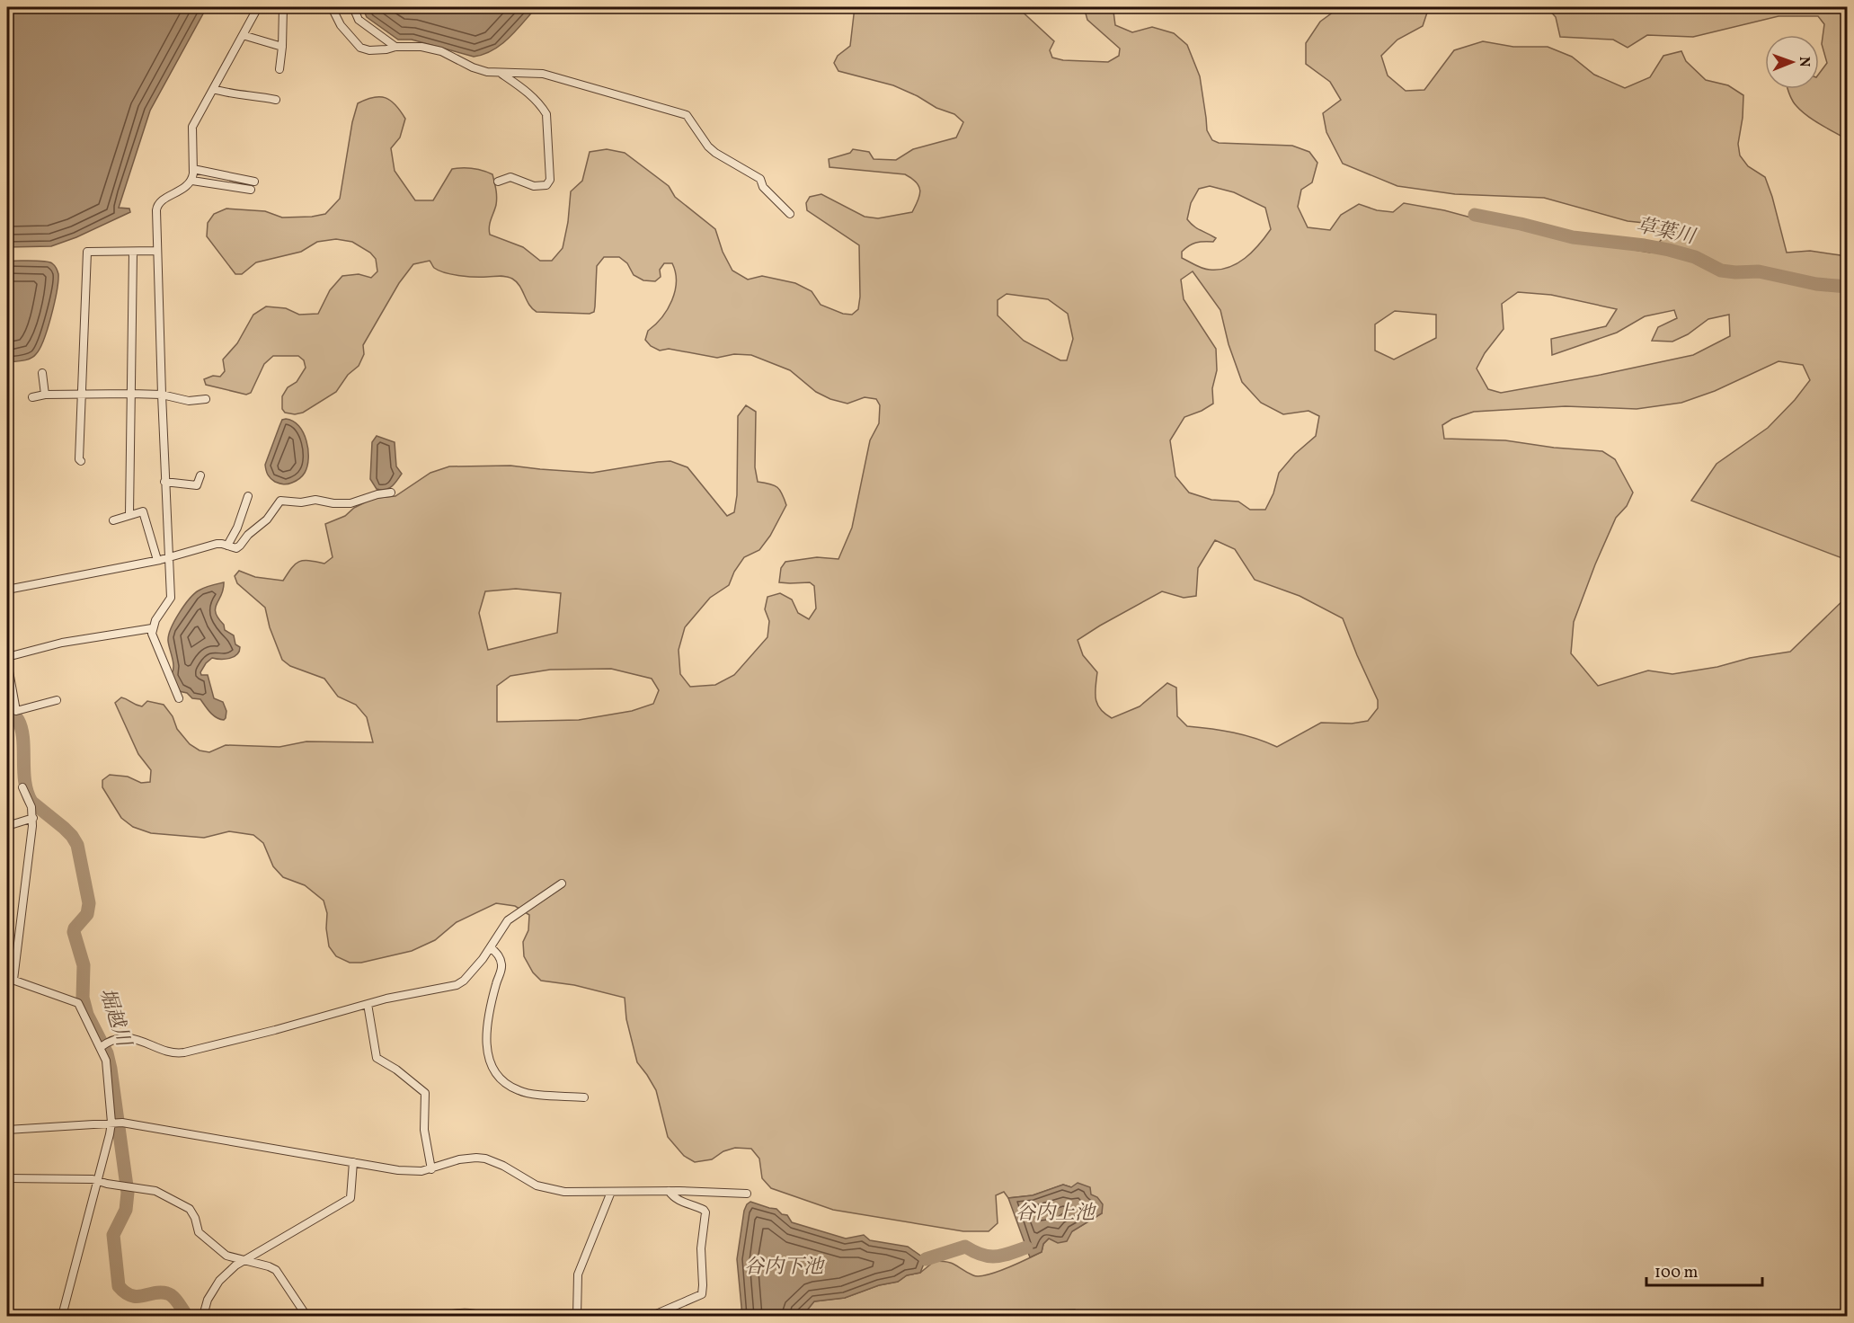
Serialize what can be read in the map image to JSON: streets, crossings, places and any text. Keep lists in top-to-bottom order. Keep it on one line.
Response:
{"water":["草葉川","堀越川","谷内上池","谷内下池"],"scale_bar":"100 m","north":"right"}
